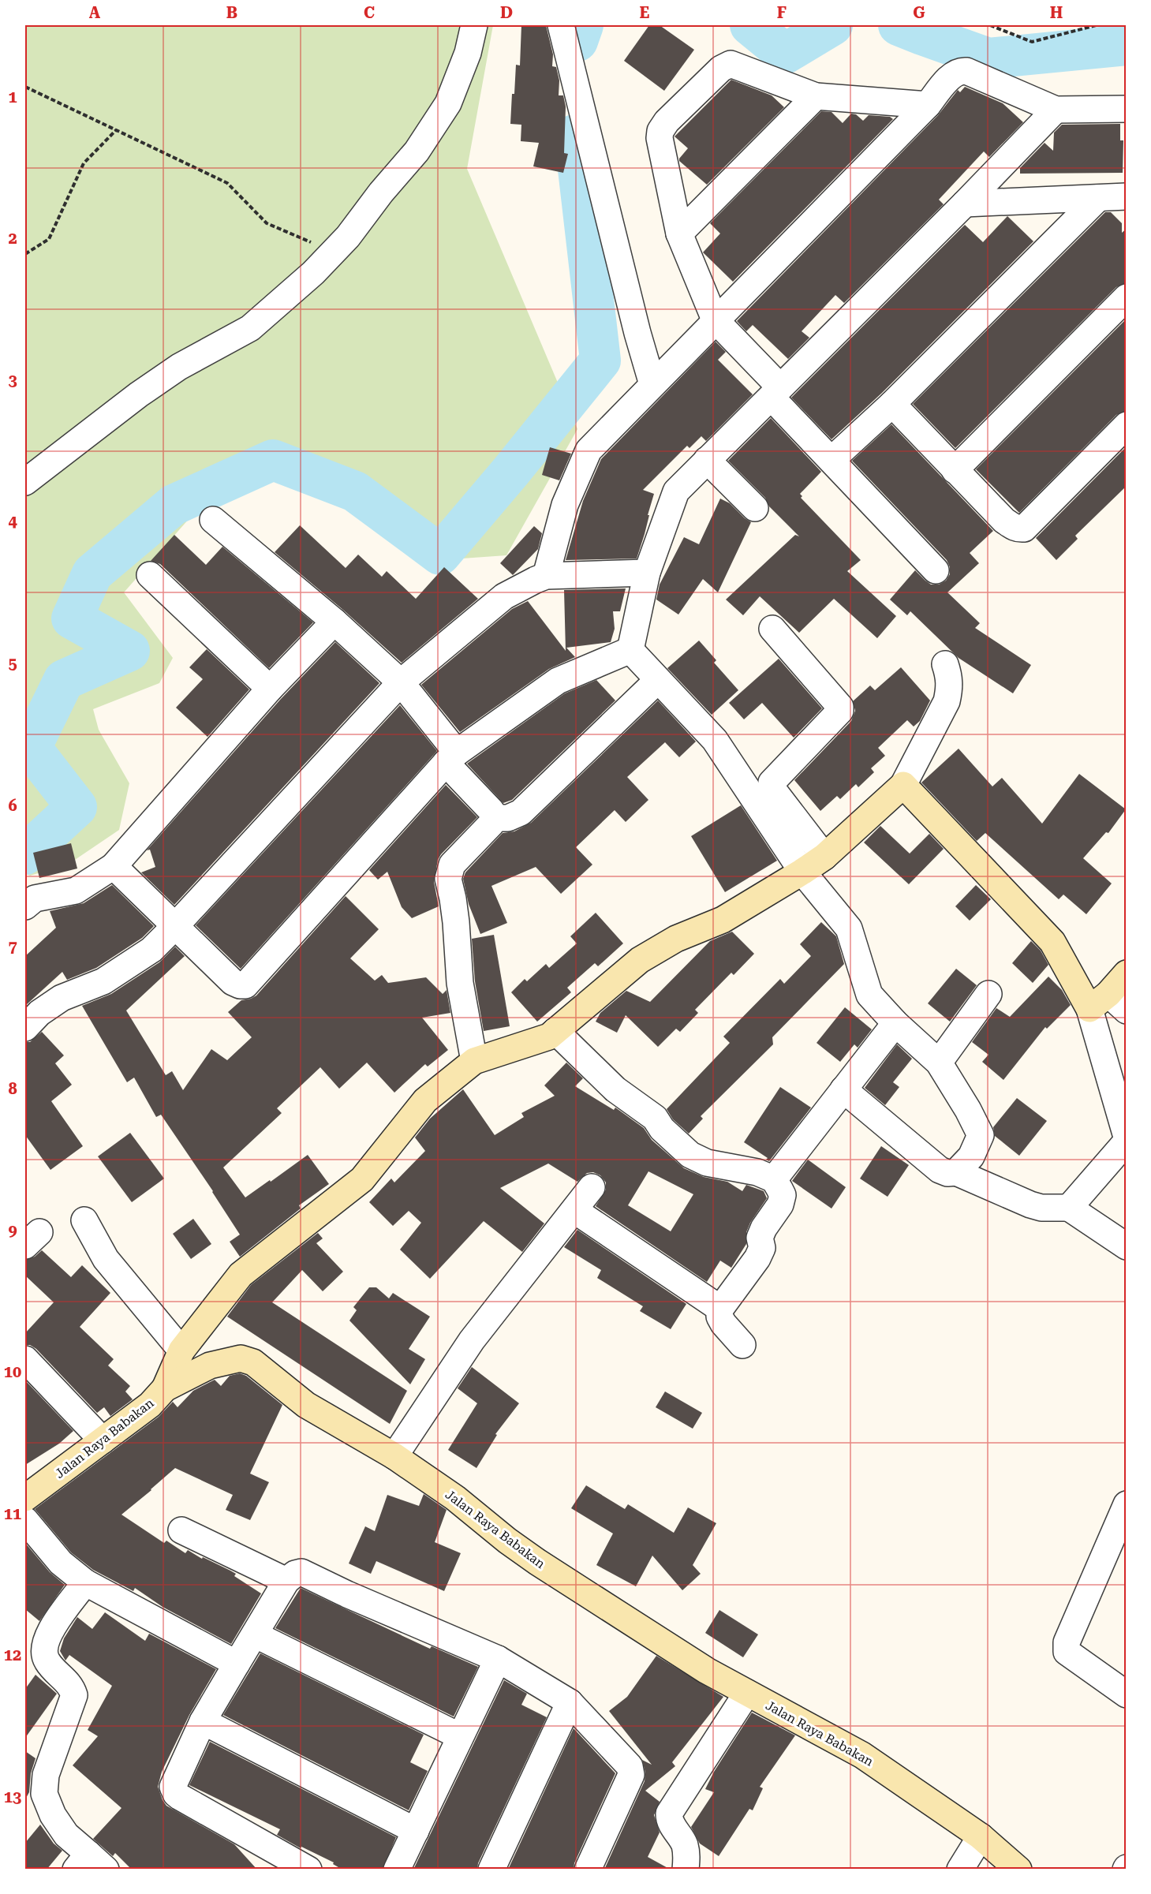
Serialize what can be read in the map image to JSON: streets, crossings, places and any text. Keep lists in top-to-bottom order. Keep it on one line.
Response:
{"streets":{"street":["Jalan Raya Babakan"]},"grid":{"columns":["A","B","C","D","E","F","G","H"],"rows":["1","2","3","4","5","6","7","8","9","10","11","12","13"]}}
